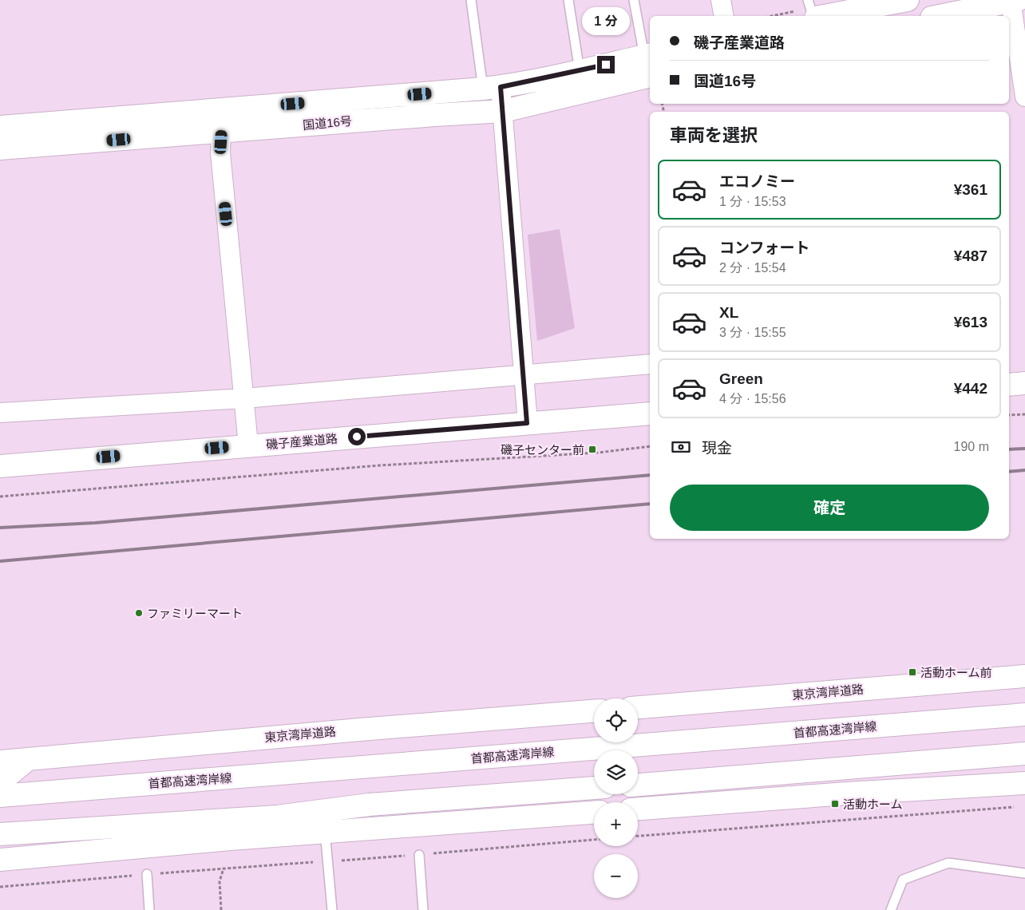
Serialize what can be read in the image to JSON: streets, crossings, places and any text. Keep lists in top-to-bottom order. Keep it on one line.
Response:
{"streets":{"main road":["国道16号","磯子産業道路","東京湾岸道路","首都高速湾岸線"]},"places":{"transit":["磯子センター前","活動ホーム前","活動ホーム"],"other":["ファミリーマート"]},"page":{"bubble":"1 分","banner":["磯子産業道路","国道16号"],"heading":"車両を選択","list":[{"name":"エコノミー","note":"1 分 · 15:53","value":"¥361"},{"name":"コンフォート","note":"2 分 · 15:54","value":"¥487"},{"name":"XL","note":"3 分 · 15:55","value":"¥613"},{"name":"Green","note":"4 分 · 15:56","value":"¥442"}],"pay":["現金","190 m"],"buttons":"確定","map_buttons":["+","−"]}}
